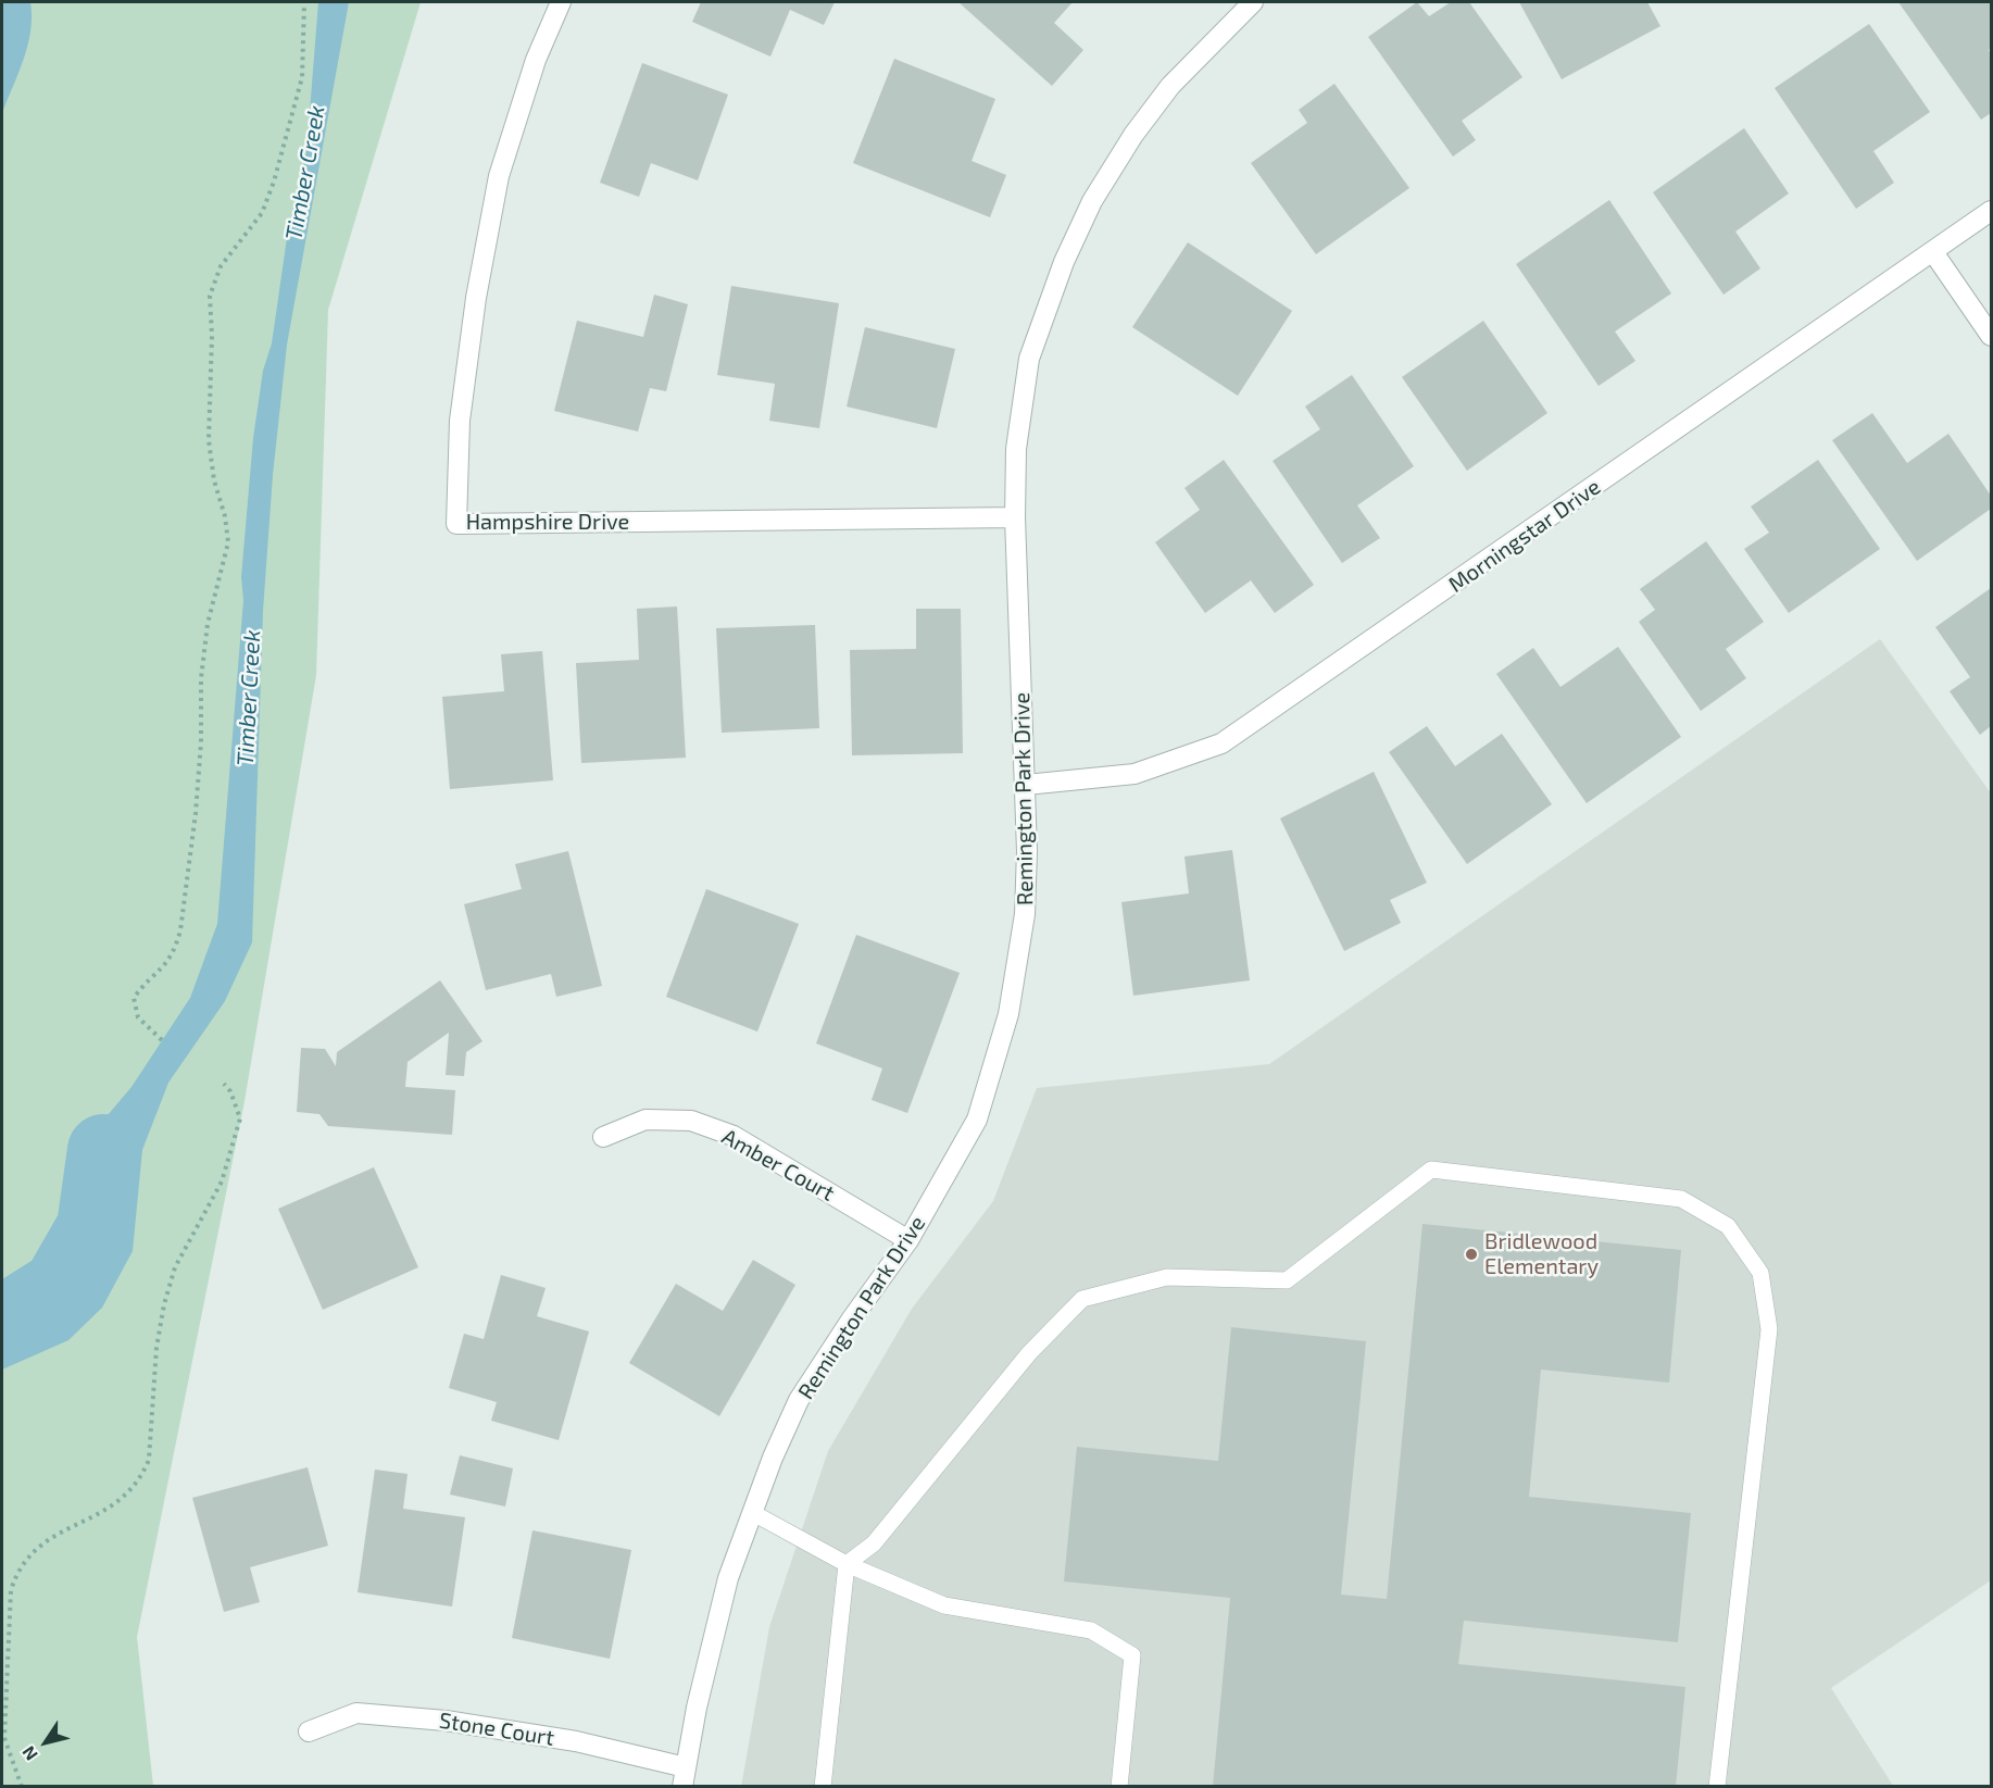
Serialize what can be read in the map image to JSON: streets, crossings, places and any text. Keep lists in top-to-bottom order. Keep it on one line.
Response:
{"streets":{"street":["Hampshire Drive","Morningstar Drive","Remington Park Drive","Amber Court","Stone Court"]},"crossings":[["Hampshire Drive","Remington Park Drive"],["Morningstar Drive","Remington Park Drive"],["Remington Park Drive","Amber Court"],["Remington Park Drive","Stone Court"]],"water":["Timber Creek"],"places":["Bridlewood Elementary"],"north":"bottom left"}
